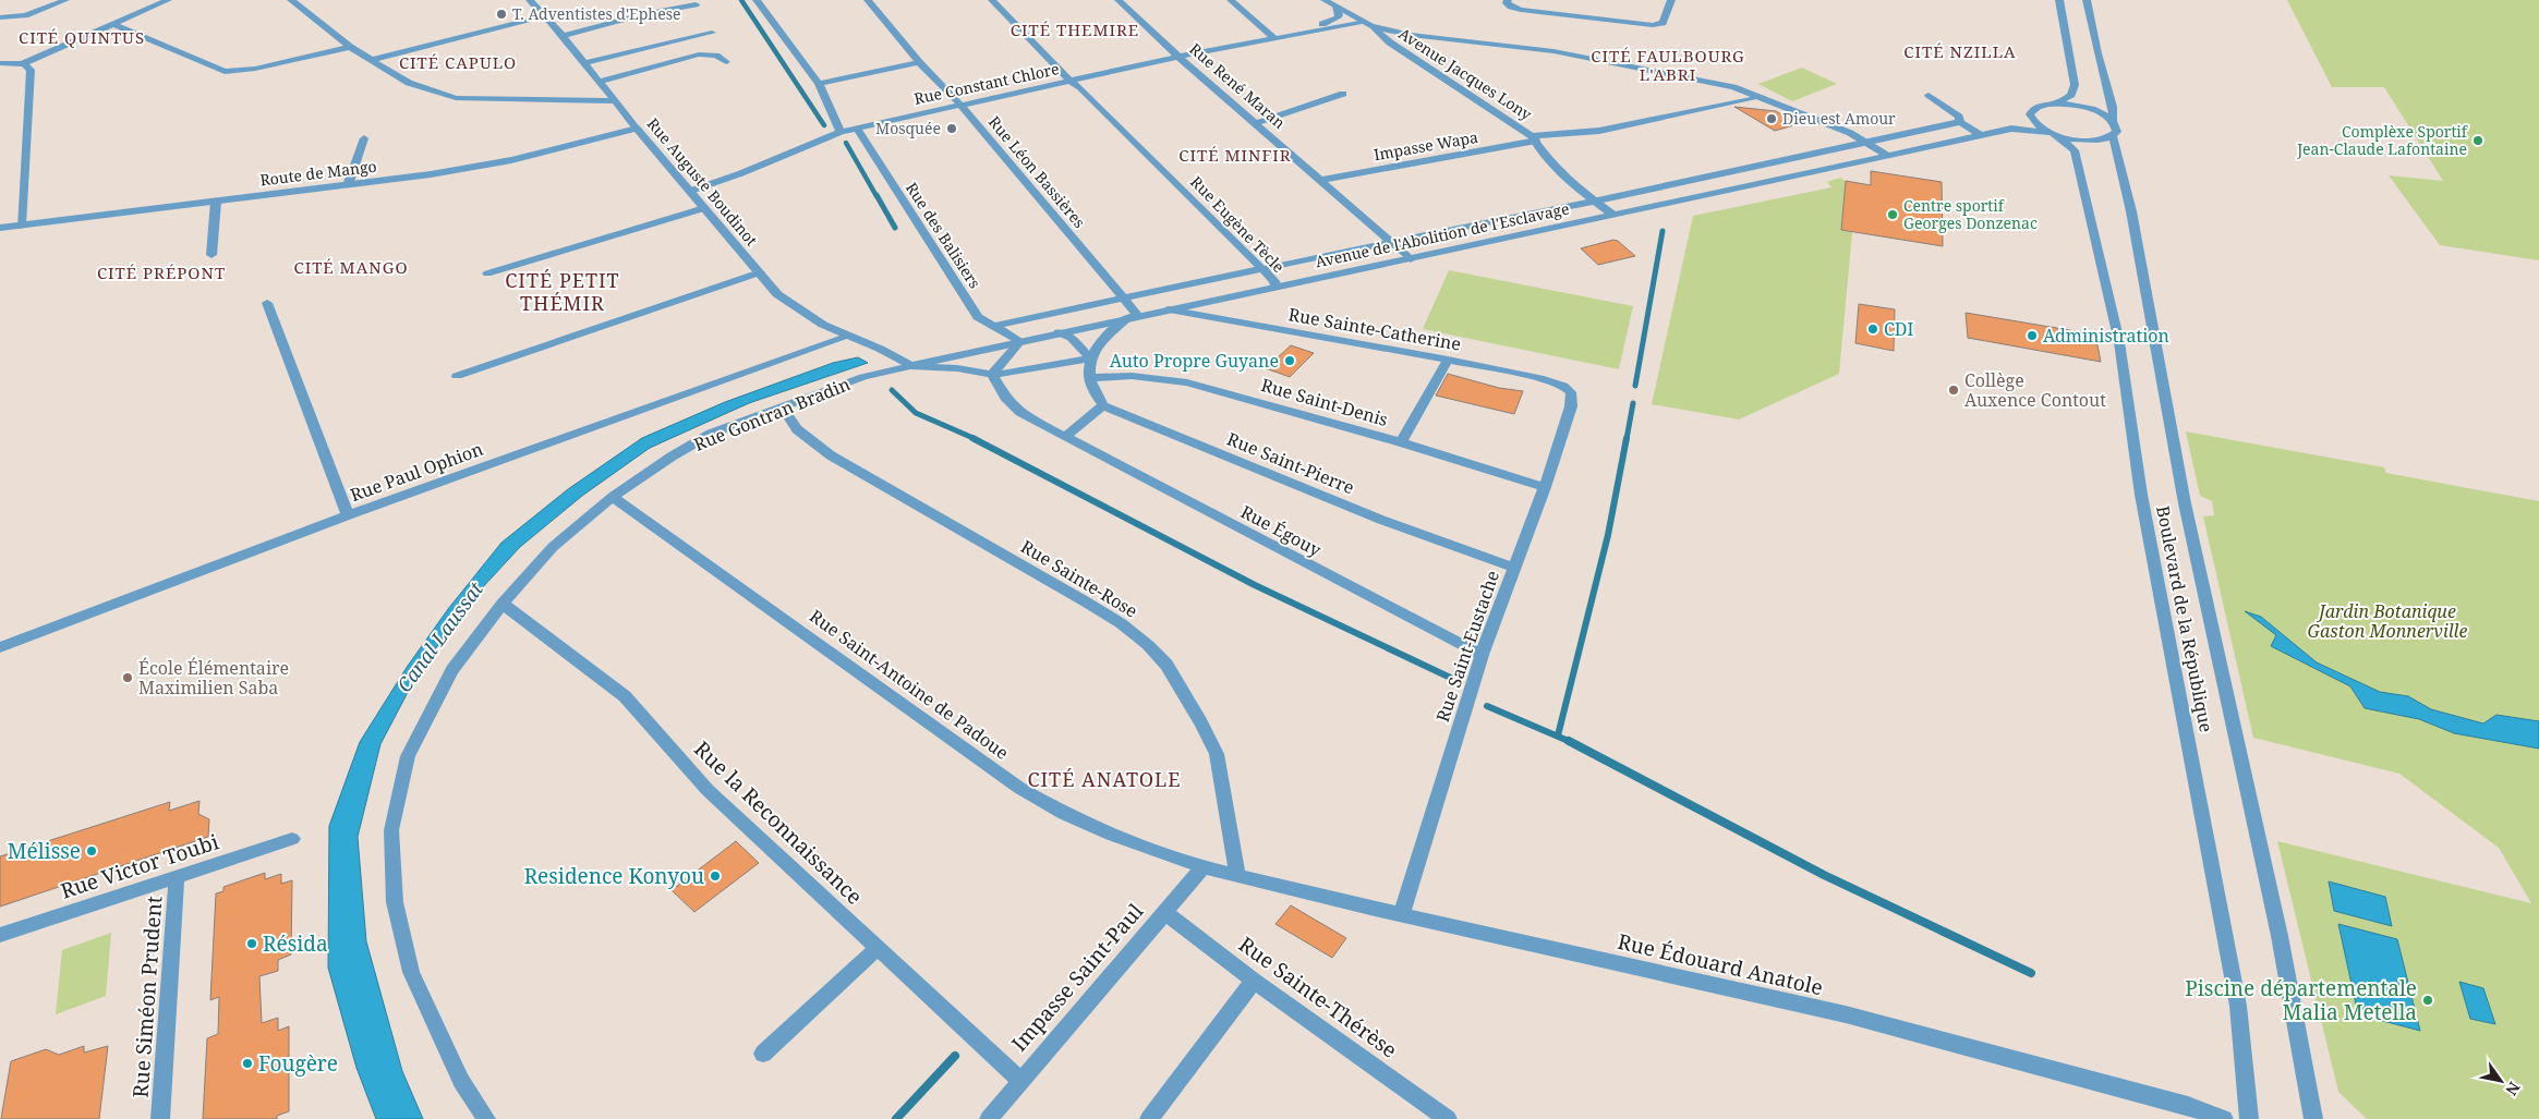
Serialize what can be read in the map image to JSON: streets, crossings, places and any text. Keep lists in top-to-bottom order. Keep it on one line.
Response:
{"streets":{"street":["Avenue Jacques Lony","Rue Constant Chlore","Rue René Maran","Impasse Wapa","Rue Léon Bassières","Route de Mango","Rue Auguste Boudinot","Rue Eugène Tècle","Rue des Balisiers","Avenue de l'Abolition de l'Esclavage","Rue Sainte-Catherine","Rue Saint-Denis","Rue Gontran Bradin","Rue Saint-Pierre","Rue Paul Ophion","Rue Égouy","Rue Sainte-Rose","Boulevard de la République","Rue Saint-Eustache","Rue Saint-Antoine de Padoue","Rue la Reconnaissance","Rue Victor Toubi","Rue Édouard Anatole","Impasse Saint-Paul","Rue Siméon Prudent","Rue Sainte-Thérèse"]},"crossings":[["Avenue Jacques Lony","Impasse Wapa"],["Avenue Jacques Lony","Avenue de l'Abolition de l'Esclavage"],["Rue Constant Chlore","Rue René Maran"],["Rue Constant Chlore","Rue Léon Bassières"],["Rue Constant Chlore","Rue Auguste Boudinot"],["Rue Constant Chlore","Rue Eugène Tècle"],["Rue Constant Chlore","Rue des Balisiers"],["Rue René Maran","Impasse Wapa"],["Rue René Maran","Avenue de l'Abolition de l'Esclavage"],["Rue Léon Bassières","Avenue de l'Abolition de l'Esclavage"],["Route de Mango","Rue Auguste Boudinot"],["Rue Auguste Boudinot","Avenue de l'Abolition de l'Esclavage"],["Rue Auguste Boudinot","Rue Gontran Bradin"],["Rue Auguste Boudinot","Rue Paul Ophion"],["Rue Eugène Tècle","Avenue de l'Abolition de l'Esclavage"],["Rue des Balisiers","Avenue de l'Abolition de l'Esclavage"],["Avenue de l'Abolition de l'Esclavage","Rue Sainte-Catherine"],["Avenue de l'Abolition de l'Esclavage","Rue Gontran Bradin"],["Avenue de l'Abolition de l'Esclavage","Boulevard de la République"],["Rue Sainte-Catherine","Rue Saint-Eustache"],["Rue Saint-Denis","Rue Saint-Eustache"],["Rue Gontran Bradin","Rue Sainte-Rose"],["Rue Gontran Bradin","Rue Saint-Antoine de Padoue"],["Rue Gontran Bradin","Rue la Reconnaissance"],["Rue Saint-Pierre","Rue Saint-Eustache"],["Rue Égouy","Rue Saint-Eustache"],["Rue Sainte-Rose","Rue Édouard Anatole"],["Rue Saint-Eustache","Rue Édouard Anatole"],["Rue Saint-Antoine de Padoue","Rue Édouard Anatole"],["Rue Saint-Antoine de Padoue","Impasse Saint-Paul"],["Rue la Reconnaissance","Impasse Saint-Paul"],["Rue Victor Toubi","Rue Siméon Prudent"],["Rue Édouard Anatole","Impasse Saint-Paul"],["Impasse Saint-Paul","Rue Sainte-Thérèse"]],"districts":["CITÉ THEMIRE","CITÉ QUINTUS","CITÉ NZILLA","CITÉ FAULBOURG L'ABRI","CITÉ CAPULO","CITÉ MINFIR","CITÉ MANGO","CITÉ PRÉPONT","CITÉ PETIT THÉMIR","CITÉ ANATOLE"],"water":["Canal Laussat"],"parks":["Jardin Botanique Gaston Monnerville"],"places":["T. Adventistes d'Ephese","Dieu est Amour","Mosquée","Complèxe Sportif Jean-Claude Lafontaine","Centre sportif Georges Donzenac","CDI","Administration","Auto Propre Guyane","Collège Auxence Contout","École Élémentaire Maximilien Saba","Mélisse","Residence Konyou","Résida","Piscine départementale Malia Metella","Fougère"],"north":"bottom right"}
